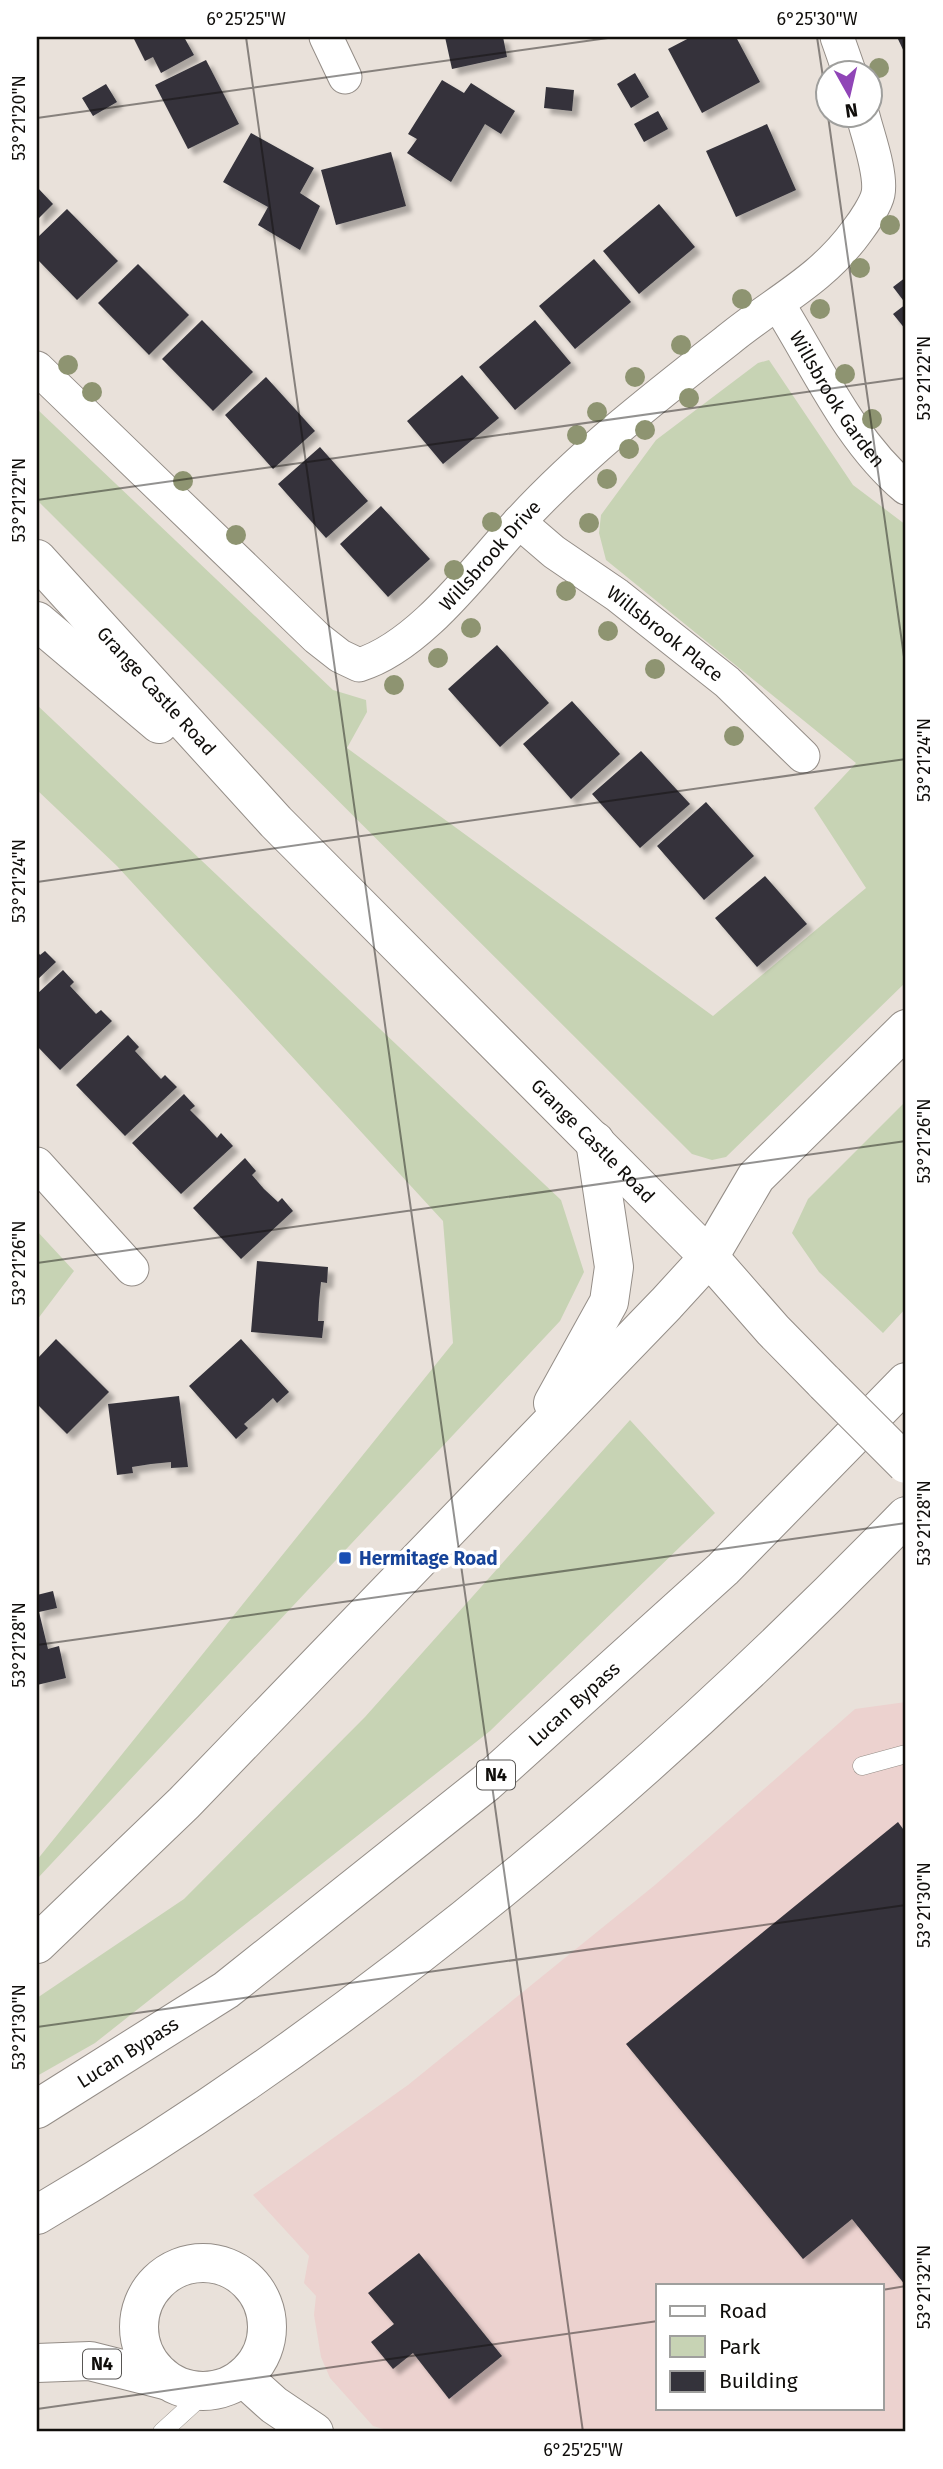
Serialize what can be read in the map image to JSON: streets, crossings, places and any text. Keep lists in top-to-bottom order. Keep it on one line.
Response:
{"streets":{"main road":["Grange Castle Road","Lucan Bypass","N4"],"street":["Willsbrook Garden","Willsbrook Drive","Willsbrook Place"]},"crossings":[["Willsbrook Garden","Willsbrook Drive"],["Willsbrook Drive","Willsbrook Place"]],"places":{"transit":["Hermitage Road"]},"legend":["Road","Park","Building"],"north":"bottom","coordinates":["6°25'25\"W","6°25'30\"W","53°21'20\"N","53°21'22\"N","53°21'24\"N","53°21'26\"N","53°21'28\"N","53°21'30\"N","53°21'32\"N"]}
